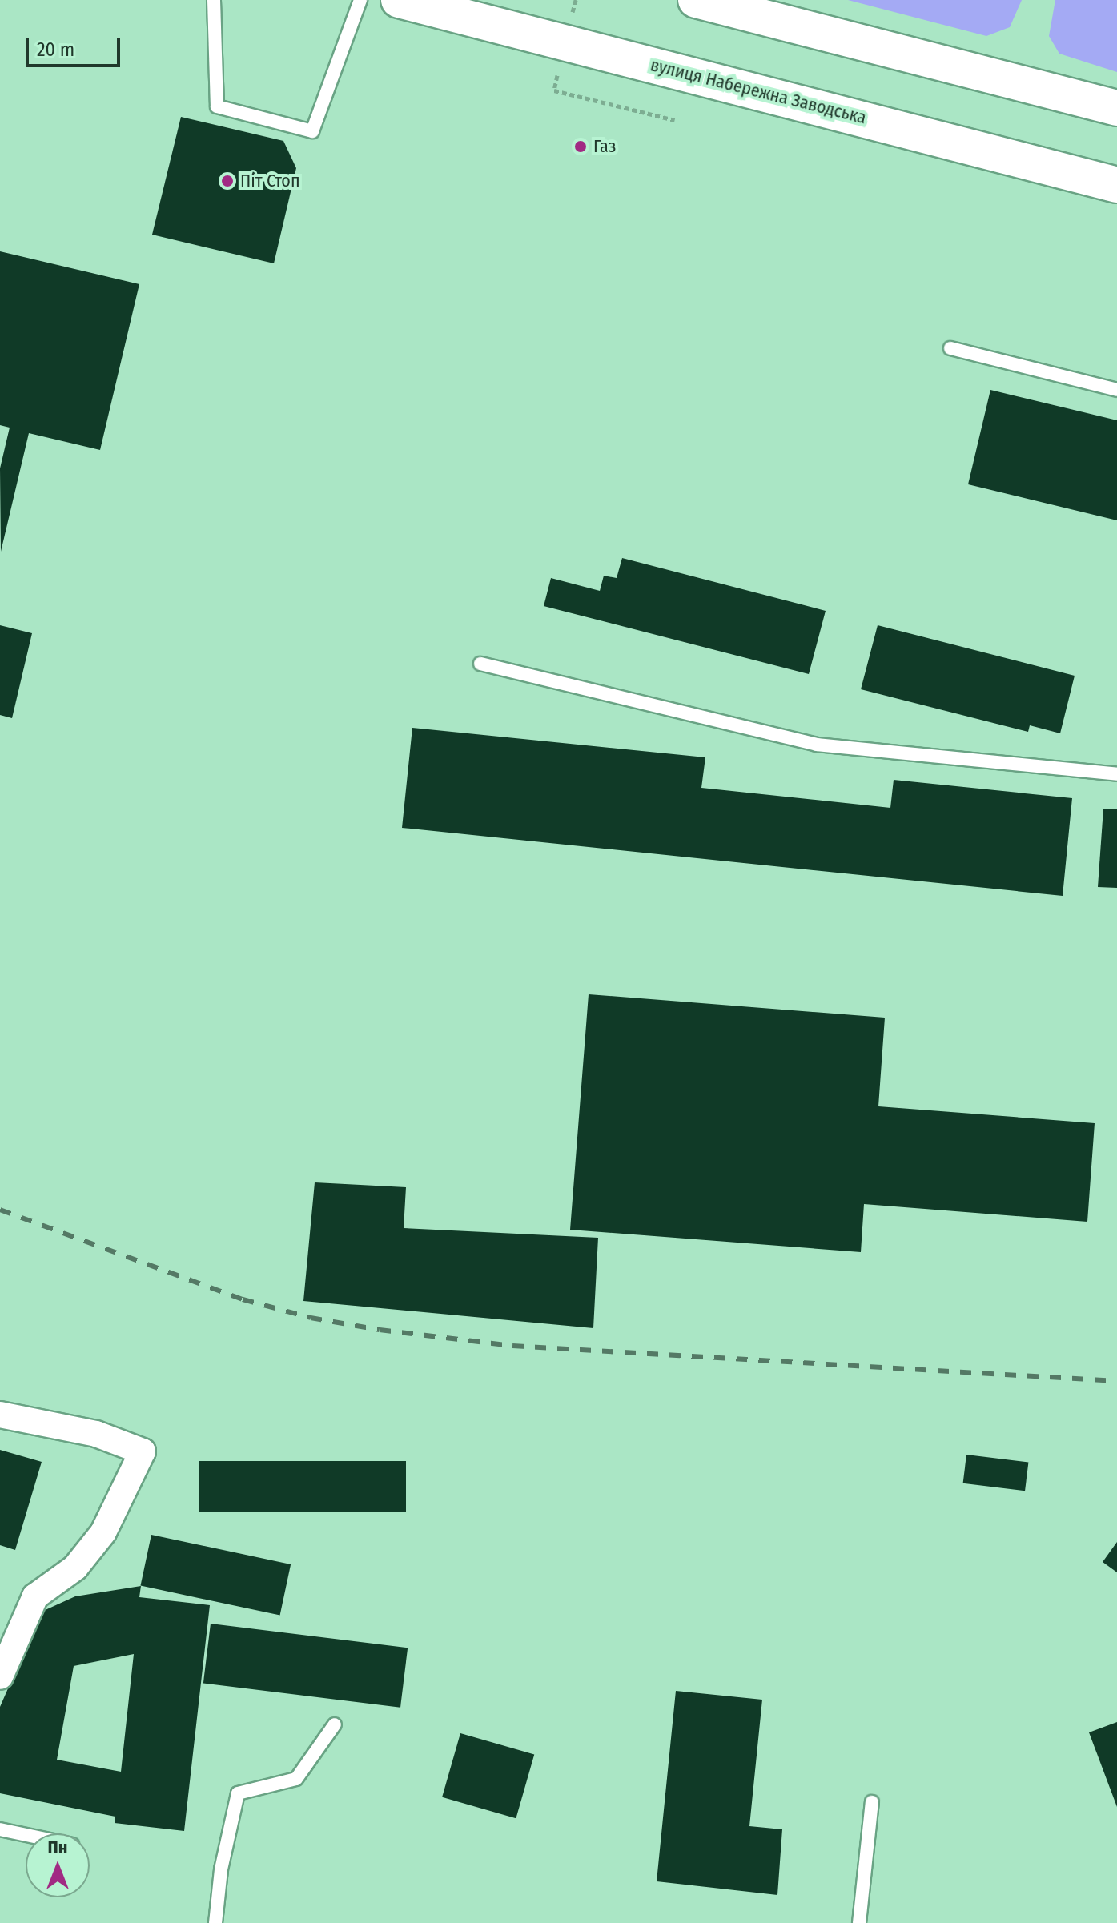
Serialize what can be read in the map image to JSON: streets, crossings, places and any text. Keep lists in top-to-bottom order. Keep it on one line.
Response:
{"streets":{"main road":["вулиця Набережна Заводська"]},"places":["Газ","Піт Стоп"],"scale_bar":"20 m","north":"top"}
